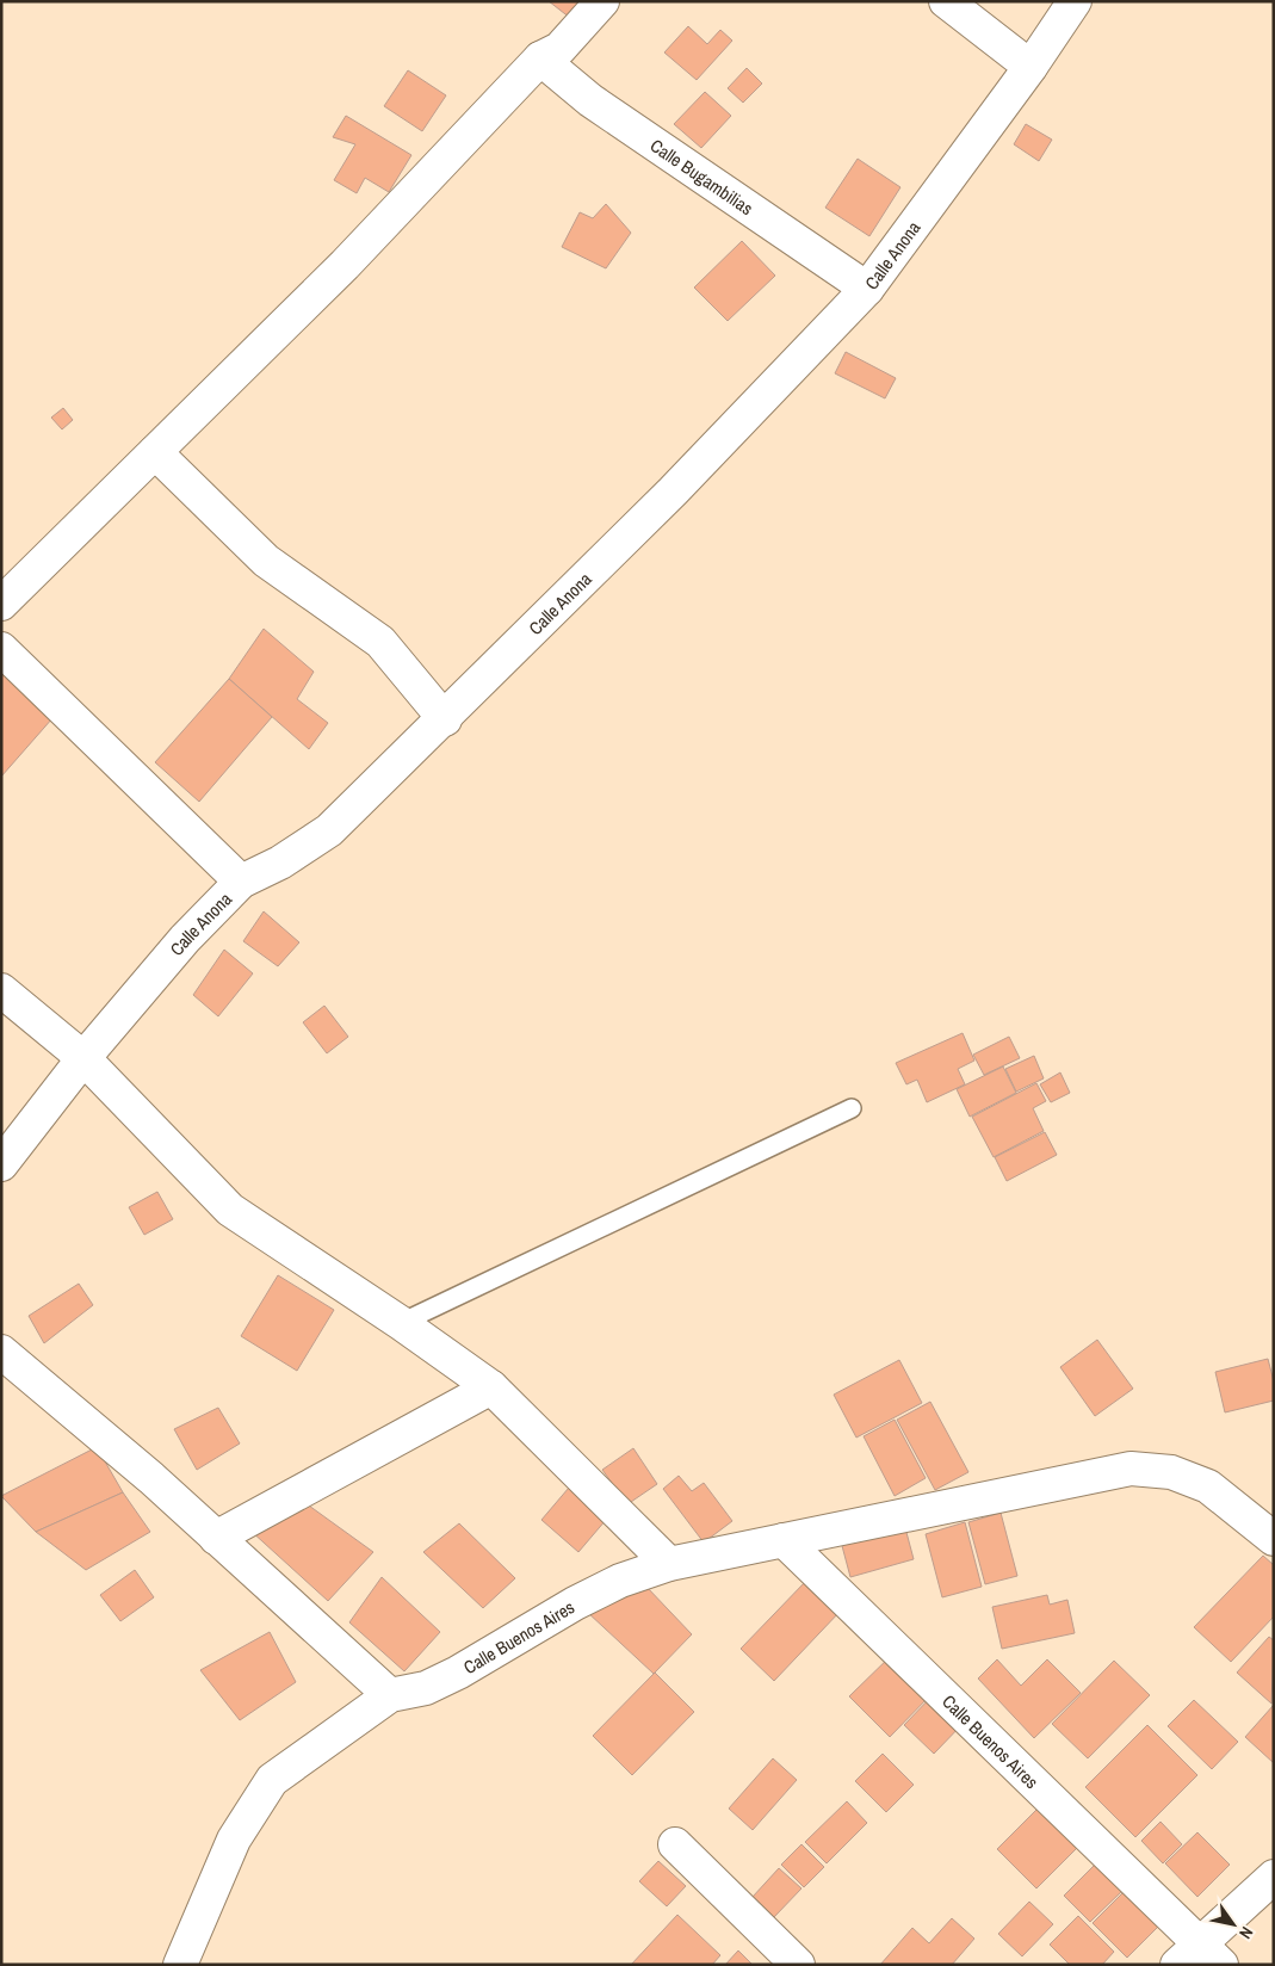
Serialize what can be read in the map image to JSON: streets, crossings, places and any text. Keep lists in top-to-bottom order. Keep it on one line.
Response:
{"streets":{"street":["Calle Bugambilias","Calle Anona","Calle Buenos Aires"]},"crossings":[["Calle Bugambilias","Calle Anona"]],"north":"bottom right"}
